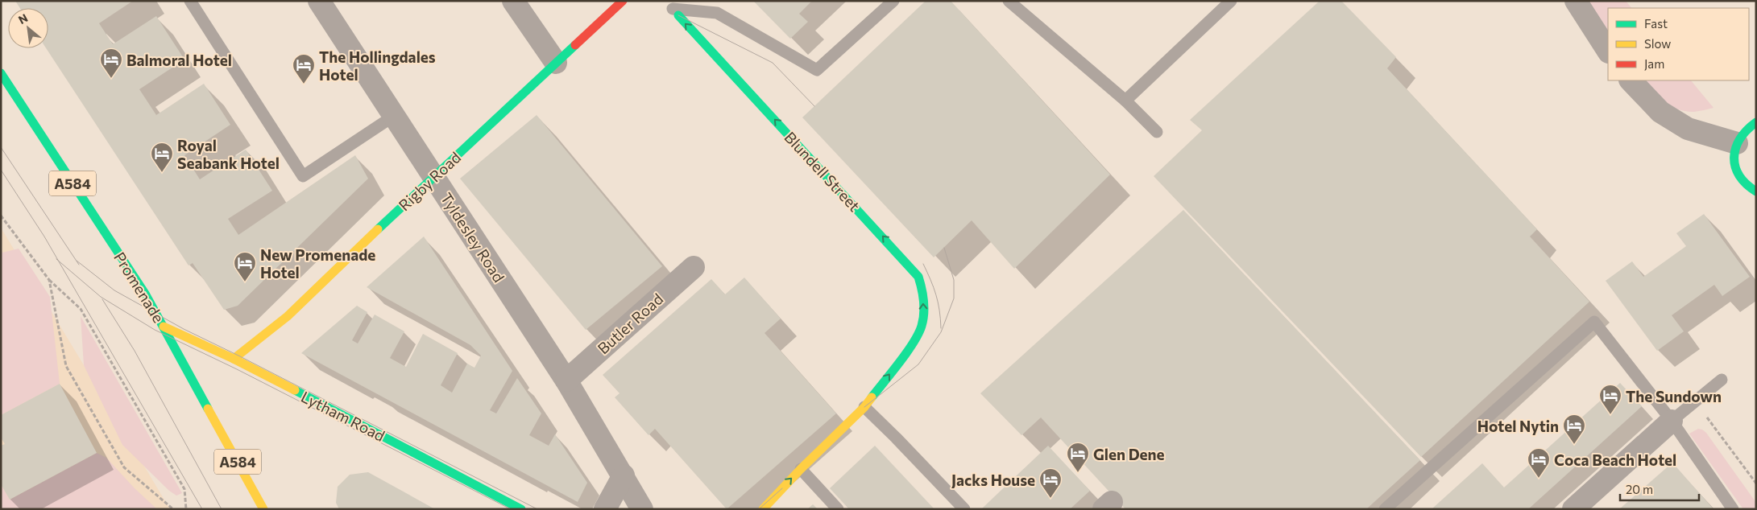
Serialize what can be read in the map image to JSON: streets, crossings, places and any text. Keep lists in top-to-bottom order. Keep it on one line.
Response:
{"streets":{"street":["Blundell Street","Rigby Road","A584","Tyldesley Road","Promenade","Butler Road","Lytham Road"]},"crossings":[["Rigby Road","Tyldesley Road"],["Rigby Road","Lytham Road"],["Tyldesley Road","Butler Road"],["Promenade","Lytham Road"]],"one_way":["Blundell Street"],"places":{"hotel":["Balmoral Hotel","The Hollingdales Hotel","Royal Seabank Hotel","New Promenade Hotel","The Sundown","Hotel Nytin","Glen Dene","Coca Beach Hotel","Jacks House"]},"legend":["Fast","Slow","Jam"],"scale_bar":"20 m","north":"top left"}
